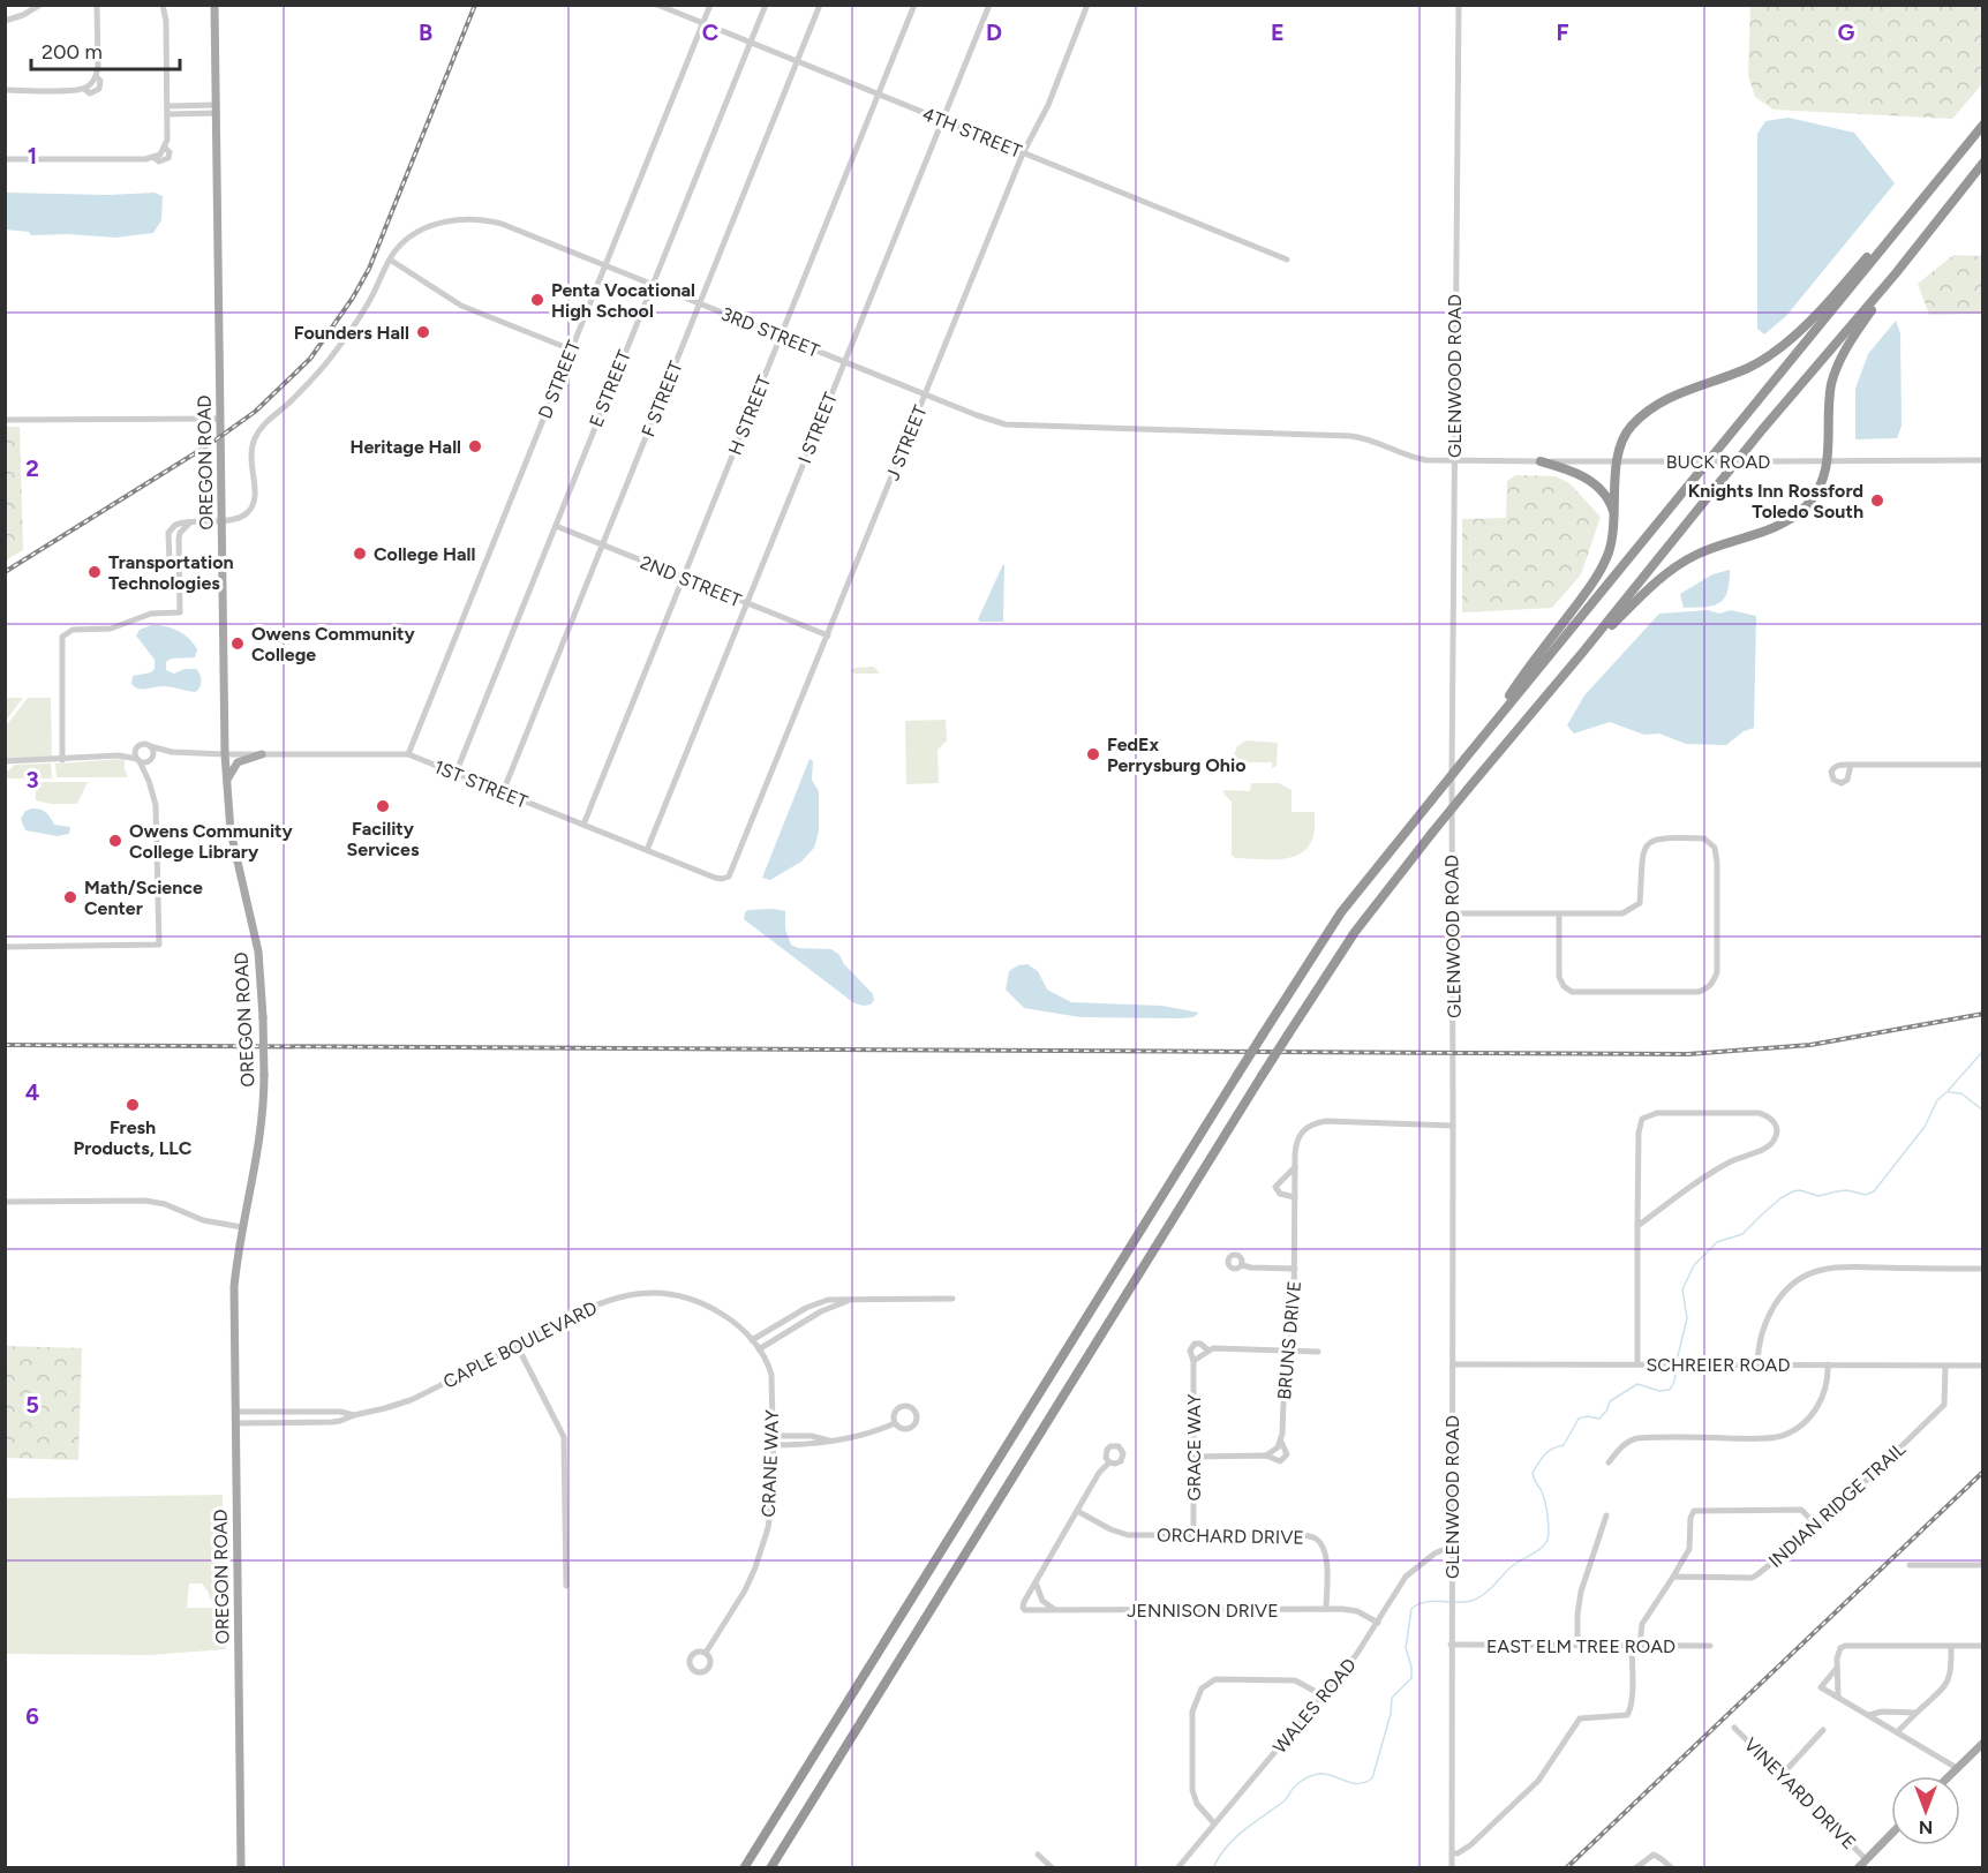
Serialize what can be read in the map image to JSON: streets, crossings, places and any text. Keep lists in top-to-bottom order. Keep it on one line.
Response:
{"streets":{"main road":["OREGON ROAD"],"street":["4TH STREET","3RD STREET","GLENWOOD ROAD","D STREET","E STREET","F STREET","H STREET","I STREET","J STREET","BUCK ROAD","2ND STREET","1ST STREET","BRUNS DRIVE","CAPLE BOULEVARD","SCHREIER ROAD","GRACE WAY","CRANE WAY","INDIAN RIDGE TRAIL","ORCHARD DRIVE","JENNISON DRIVE","EAST ELM TREE ROAD","WALES ROAD","VINEYARD DRIVE"]},"crossings":[["4TH STREET","D STREET"],["4TH STREET","E STREET"],["4TH STREET","F STREET"],["4TH STREET","H STREET"],["4TH STREET","I STREET"],["4TH STREET","J STREET"],["3RD STREET","GLENWOOD ROAD"],["3RD STREET","D STREET"],["3RD STREET","E STREET"],["3RD STREET","F STREET"],["3RD STREET","H STREET"],["3RD STREET","I STREET"],["3RD STREET","J STREET"],["3RD STREET","BUCK ROAD"],["3RD STREET","OREGON ROAD"],["GLENWOOD ROAD","BUCK ROAD"],["GLENWOOD ROAD","BRUNS DRIVE"],["GLENWOOD ROAD","SCHREIER ROAD"],["GLENWOOD ROAD","EAST ELM TREE ROAD"],["GLENWOOD ROAD","WALES ROAD"],["D STREET","1ST STREET"],["E STREET","2ND STREET"],["E STREET","1ST STREET"],["F STREET","2ND STREET"],["F STREET","1ST STREET"],["H STREET","2ND STREET"],["H STREET","1ST STREET"],["I STREET","2ND STREET"],["I STREET","1ST STREET"],["J STREET","2ND STREET"],["J STREET","1ST STREET"],["OREGON ROAD","1ST STREET"],["OREGON ROAD","CAPLE BOULEVARD"],["CAPLE BOULEVARD","CRANE WAY"],["SCHREIER ROAD","INDIAN RIDGE TRAIL"],["GRACE WAY","ORCHARD DRIVE"],["ORCHARD DRIVE","JENNISON DRIVE"],["JENNISON DRIVE","WALES ROAD"]],"places":["Penta Vocational High School","Founders Hall","Heritage Hall","Knights Inn Rossford Toledo South","College Hall","Transportation Technologies","Owens Community College","FedEx Perrysburg Ohio","Facility Services","Owens Community College Library","Math/Science Center","Fresh Products, LLC"],"scale_bar":"200 m","north":"bottom","grid":{"columns":["B","C","D","E","F","G"],"rows":["1","2","3","4","5","6"]}}
